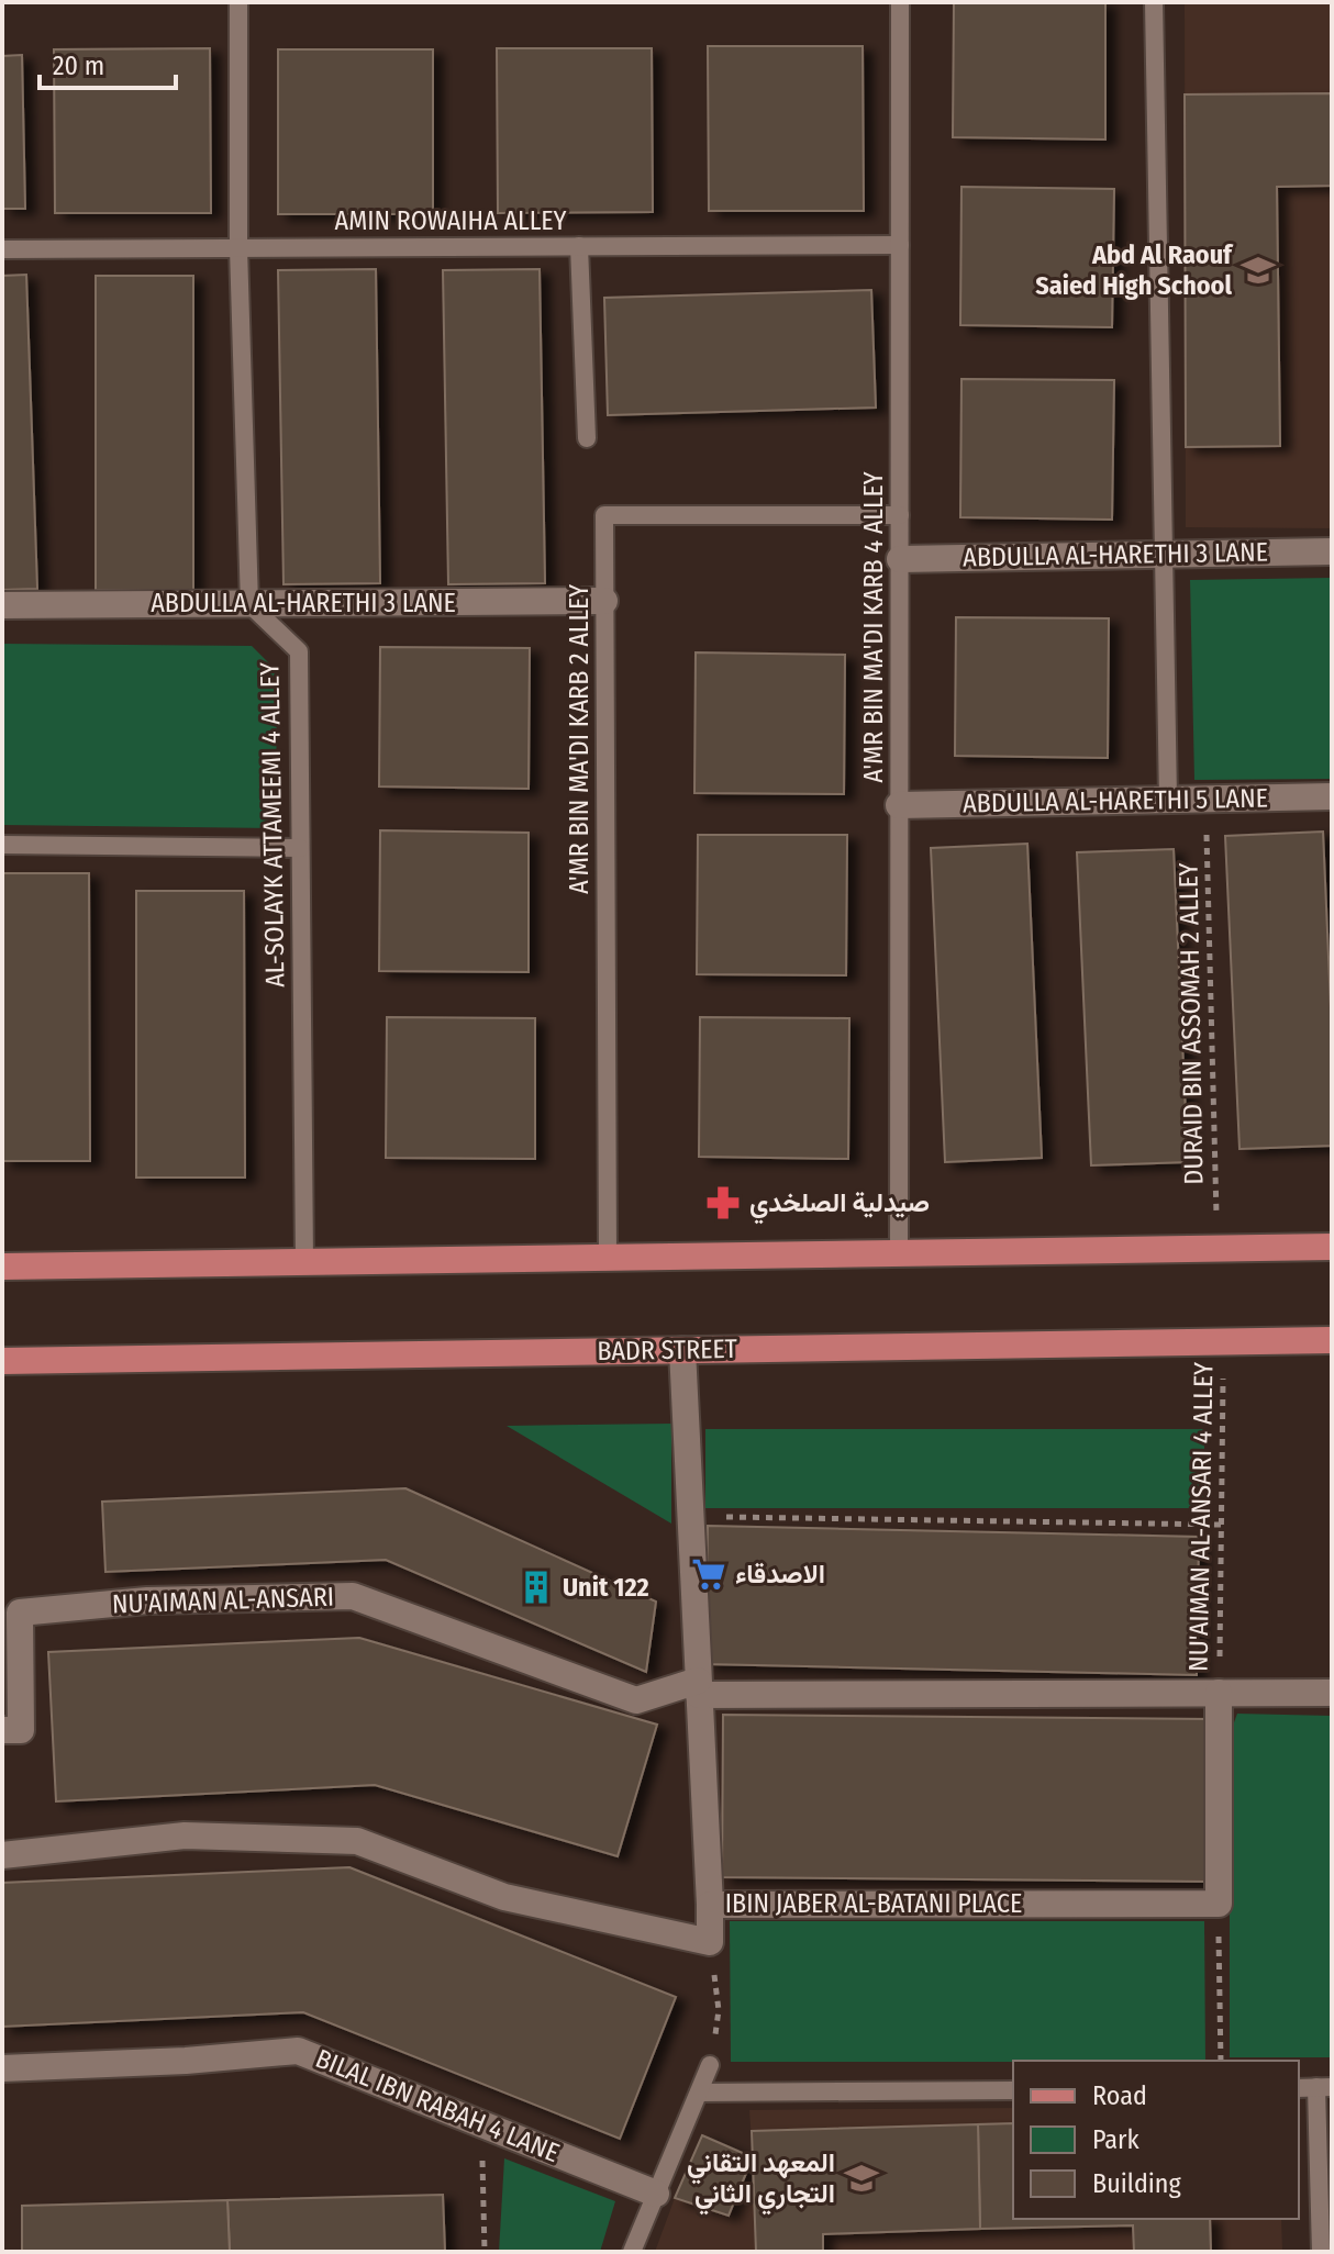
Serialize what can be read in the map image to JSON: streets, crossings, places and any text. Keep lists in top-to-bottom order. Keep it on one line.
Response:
{"streets":{"main road":["BADR STREET"],"street":["ABDULLA AL-HARETHI 3 LANE","ABDULLA AL-HARETHI 5 LANE","NU'AIMAN AL-ANSARI","IBIN JABER AL-BATANI PLACE","BILAL IBN RABAH 4 LANE"],"lane":["AMIN ROWAIHA ALLEY","A'MR BIN MA'DI KARB 4 ALLEY","A'MR BIN MA'DI KARB 2 ALLEY","AL-SOLAYK ATTAMEEMI 4 ALLEY"],"path":["DURAID BIN ASSOMAH 2 ALLEY","NU'AIMAN AL-ANSARI 4 ALLEY"]},"crossings":[["AMIN ROWAIHA ALLEY","A'MR BIN MA'DI KARB 4 ALLEY"],["ABDULLA AL-HARETHI 3 LANE","A'MR BIN MA'DI KARB 4 ALLEY"],["ABDULLA AL-HARETHI 3 LANE","A'MR BIN MA'DI KARB 2 ALLEY"],["ABDULLA AL-HARETHI 3 LANE","AL-SOLAYK ATTAMEEMI 4 ALLEY"],["A'MR BIN MA'DI KARB 4 ALLEY","A'MR BIN MA'DI KARB 2 ALLEY"],["A'MR BIN MA'DI KARB 4 ALLEY","ABDULLA AL-HARETHI 5 LANE"],["ABDULLA AL-HARETHI 5 LANE","DURAID BIN ASSOMAH 2 ALLEY"],["BADR STREET","NU'AIMAN AL-ANSARI 4 ALLEY"]],"places":{"school or university":["Abd Al Raouf Saied High School","المعهد التقاني التجاري الثاني"],"pharmacy":["صيدلية الصلخدي"],"supermarket":["الاصدقاء"],"building":["Unit 122"]},"legend":["Road","Park","Building"],"scale_bar":"20 m"}
